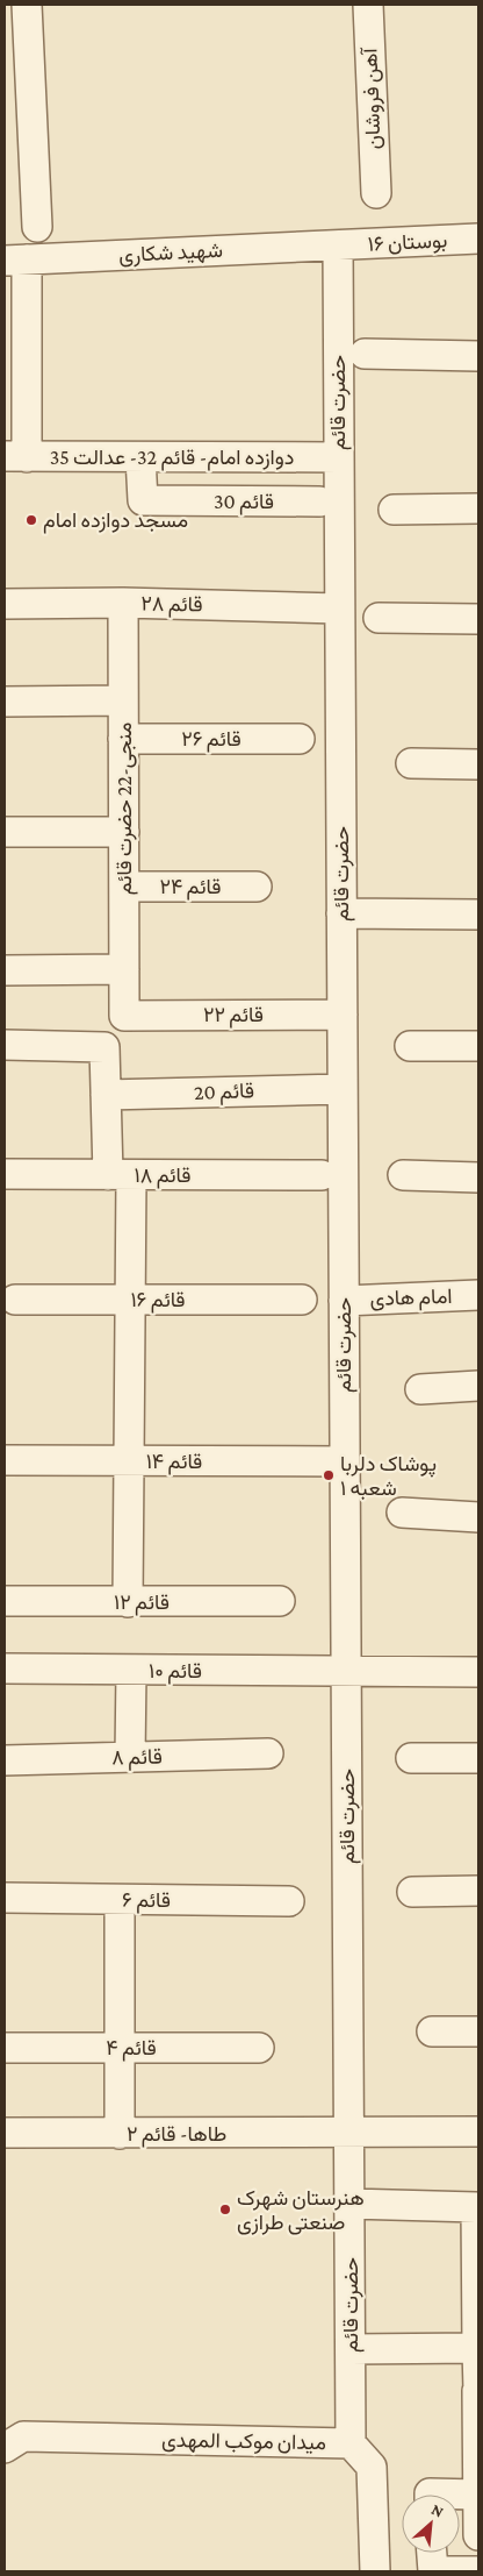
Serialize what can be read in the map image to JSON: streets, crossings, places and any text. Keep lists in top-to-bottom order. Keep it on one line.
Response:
{"streets":{"street":["آهن فروشان","بوستان ۱۶","شهید شکاری","حضرت قائم","دوازده امام- قائم 32- عدالت 35","قائم 30","قائم ۲۸","قائم ۲۶","منجی-22 حضرت قائم","قائم ۲۴","قائم ۲۲","قائم 20","قائم ۱۸","امام هادی","قائم ۱۶","قائم ۱۴","قائم ۱۲","قائم ۱۰","قائم ۸","قائم ۶","قائم ۴","طاها- قائم ۲","میدان موکب المهدی"]},"crossings":[["بوستان ۱۶","شهید شکاری"],["بوستان ۱۶","حضرت قائم"],["شهید شکاری","حضرت قائم"],["حضرت قائم","دوازده امام- قائم 32- عدالت 35"],["حضرت قائم","قائم ۲۸"],["حضرت قائم","قائم ۲۲"],["حضرت قائم","قائم 20"],["حضرت قائم","امام هادی"],["حضرت قائم","قائم ۱۴"],["حضرت قائم","قائم ۱۰"],["حضرت قائم","طاها- قائم ۲"],["حضرت قائم","میدان موکب المهدی"],["دوازده امام- قائم 32- عدالت 35","قائم 30"],["قائم ۲۸","منجی-22 حضرت قائم"],["قائم ۲۶","منجی-22 حضرت قائم"],["منجی-22 حضرت قائم","قائم ۲۴"],["منجی-22 حضرت قائم","قائم ۲۲"]],"places":["مسجد دوازده امام","پوشاک دلربا شعبه ۱","هنرستان شهرک صنعتی طرازی"],"north":"top right"}
